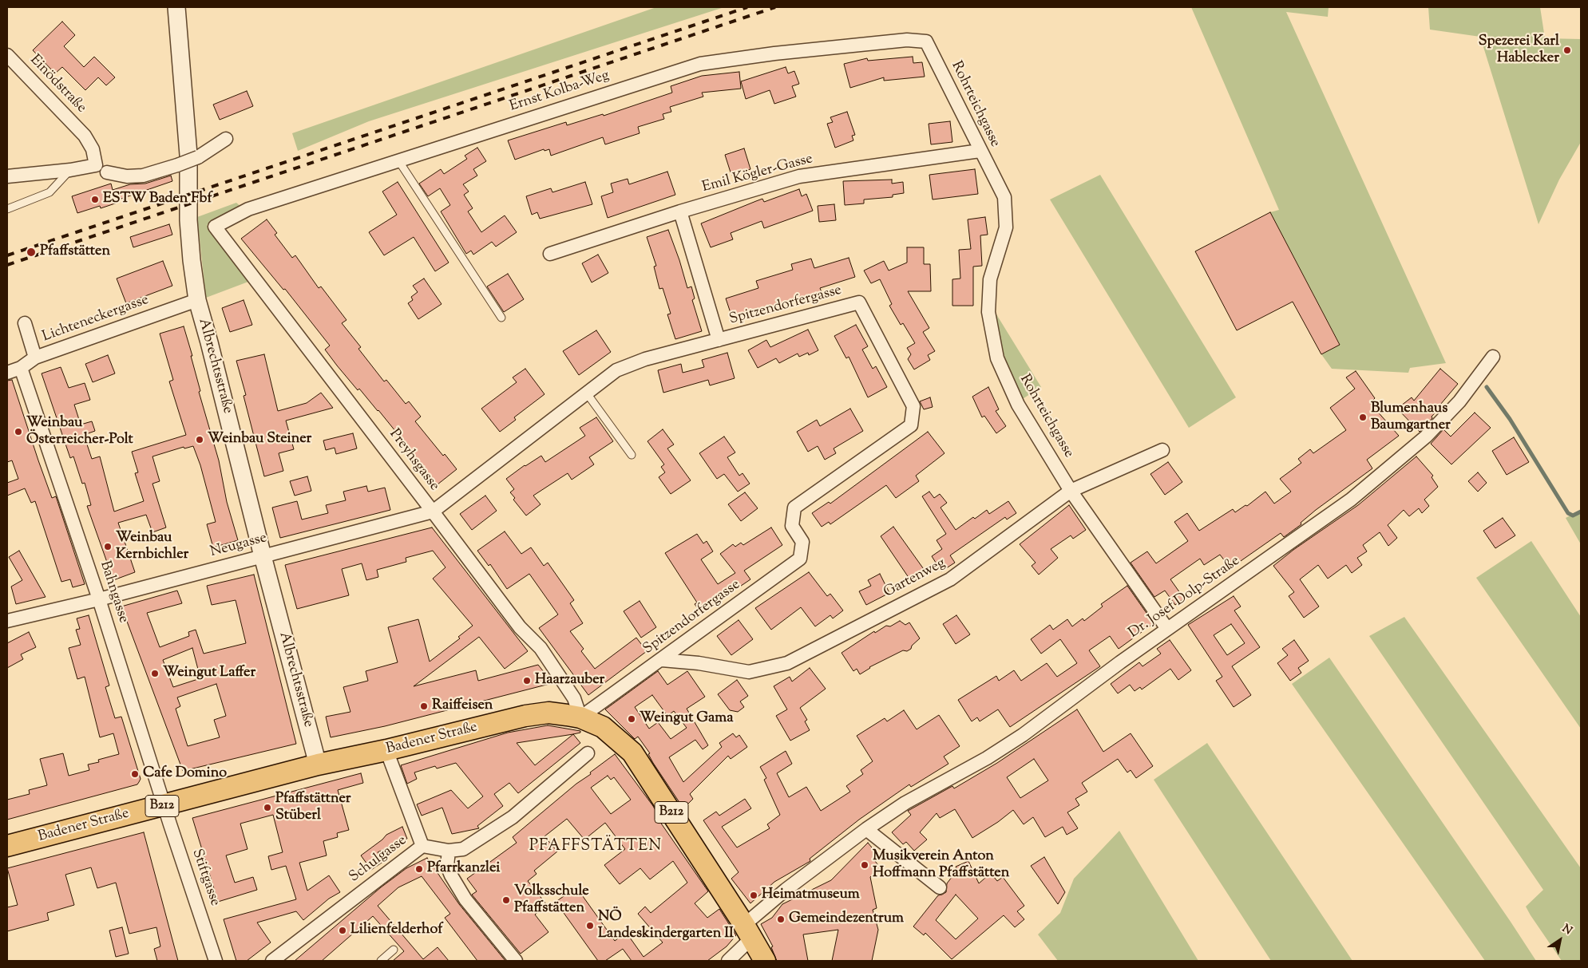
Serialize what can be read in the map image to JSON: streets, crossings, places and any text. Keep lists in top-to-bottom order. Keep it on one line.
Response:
{"streets":{"main road":["Badener Straße","B212"],"street":["Einödstraße","Ernst Kolba-Weg","Rohrteichgasse","Emil Kögler-Gasse","Spitzendorfergasse","Lichteneckergasse","Albrechtsstraße","Preyhsgasse","Neugasse","Gartenweg","Bahngasse","Dr. Josef Dolp-Straße","Schulgasse","Stiftgasse"]},"crossings":[["Ernst Kolba-Weg","Rohrteichgasse"],["Ernst Kolba-Weg","Preyhsgasse"],["Rohrteichgasse","Emil Kögler-Gasse"],["Rohrteichgasse","Gartenweg"],["Rohrteichgasse","Dr. Josef Dolp-Straße"],["Spitzendorfergasse","Preyhsgasse"],["Spitzendorfergasse","Neugasse"],["Spitzendorfergasse","Gartenweg"],["Spitzendorfergasse","Badener Straße"],["Lichteneckergasse","Albrechtsstraße"],["Lichteneckergasse","Bahngasse"],["Albrechtsstraße","Neugasse"],["Albrechtsstraße","Badener Straße"],["Preyhsgasse","Neugasse"],["Preyhsgasse","Badener Straße"],["Neugasse","Bahngasse"],["Bahngasse","Badener Straße"],["Bahngasse","Stiftgasse"],["Dr. Josef Dolp-Straße","Badener Straße"],["Badener Straße","Stiftgasse"]],"districts":["PFAFFSTÄTTEN"],"places":["Spezerei Karl Hablecker","ESTW Baden Fbf","Pfaffstätten","Blumenhaus Baumgartner","Weinbau Österreicher-Polt","Weinbau Steiner","Weinbau Kernbichler","Weingut Laffer","Haarzauber","Raiffeisen","Weingut Gama","Cafe Domino","Pfaffstättner Stüberl","Musikverein Anton Hoffmann Pfaffstätten","Pfarrkanzlei","Heimatmuseum","Volksschule Pfaffstätten","Gemeindezentrum","NÖ Landeskindergarten II","Lilienfelderhof"],"north":"top right"}
